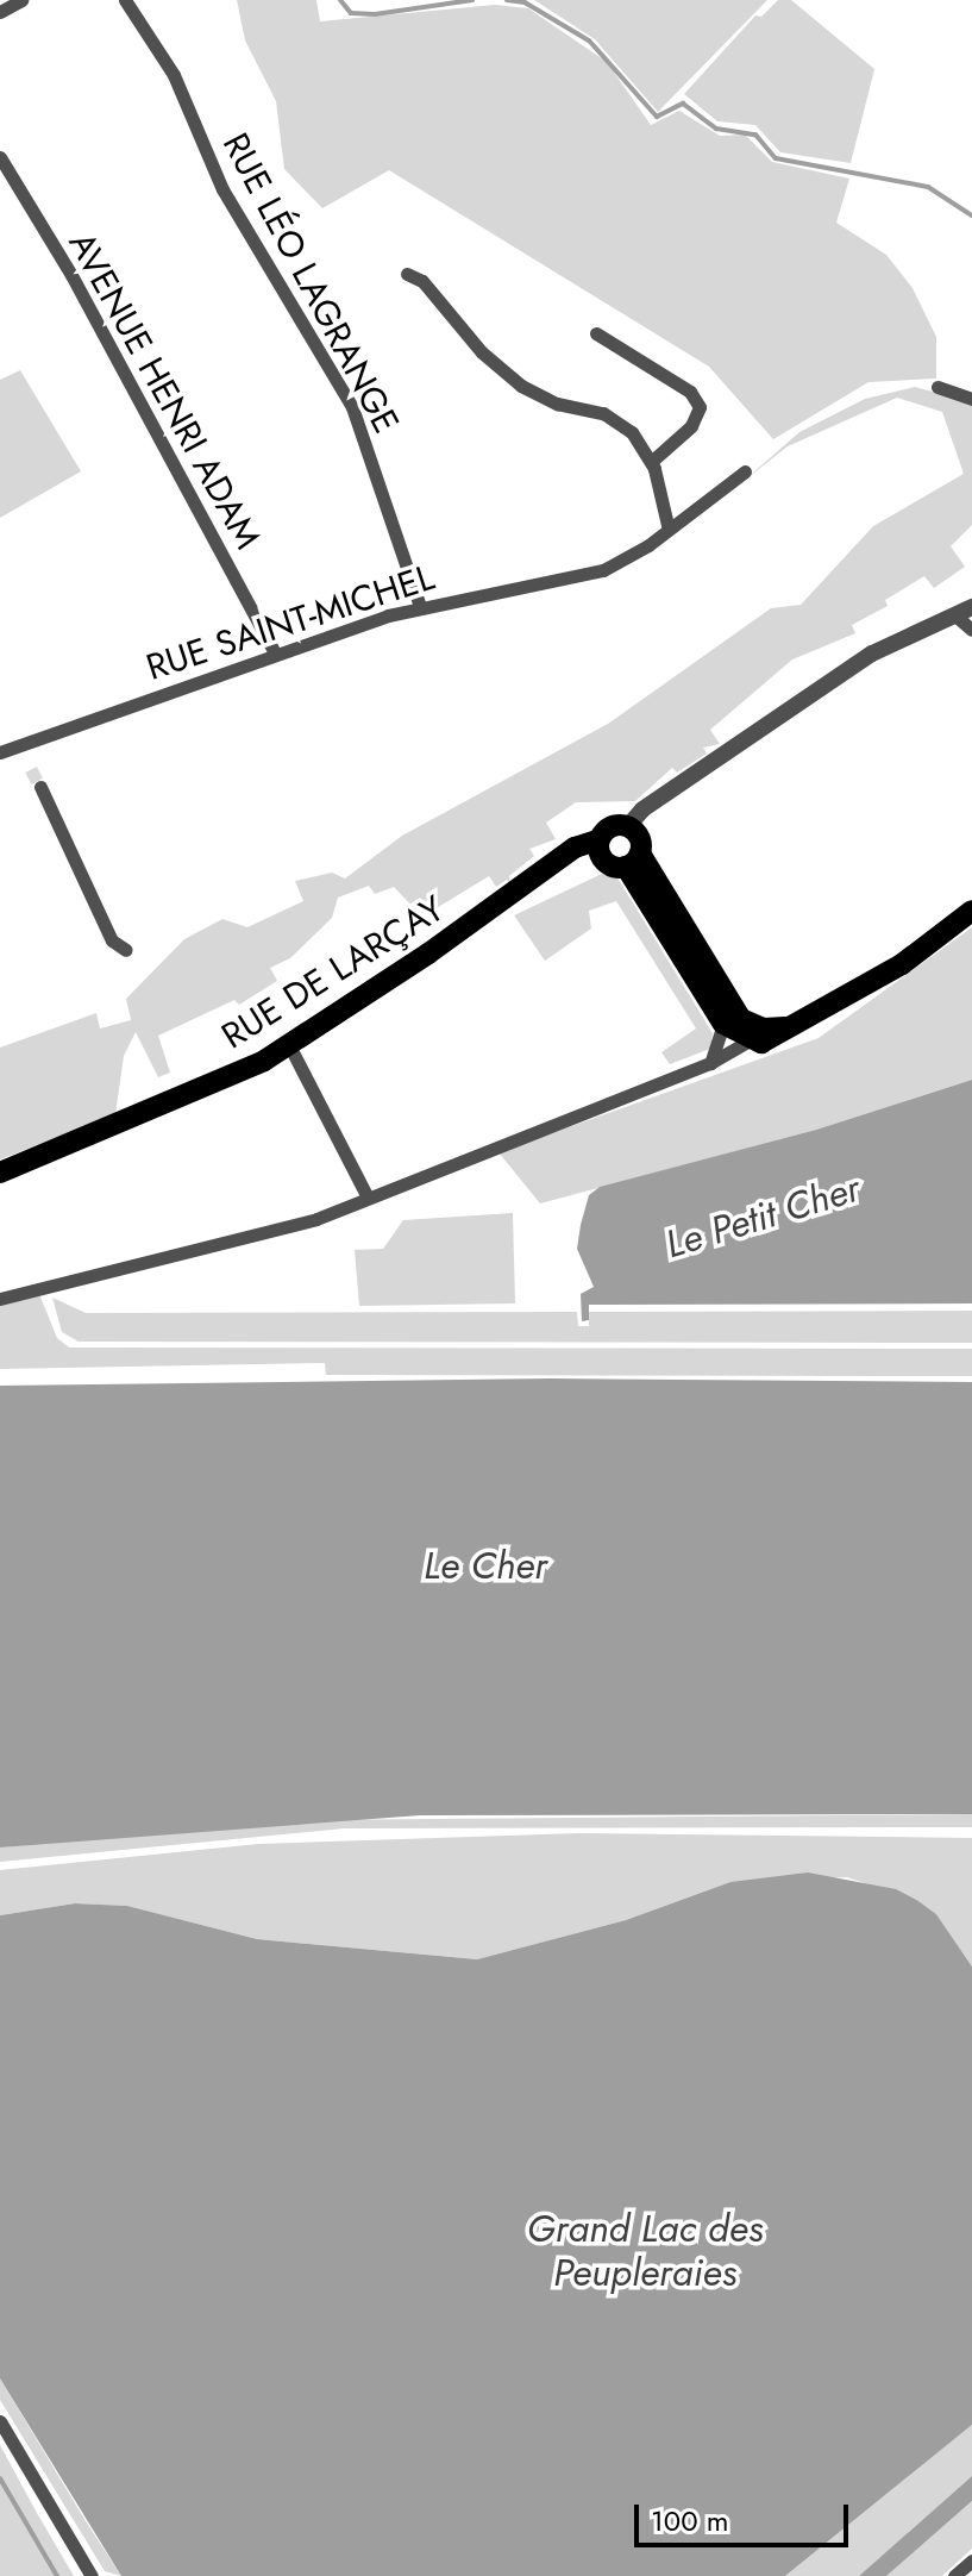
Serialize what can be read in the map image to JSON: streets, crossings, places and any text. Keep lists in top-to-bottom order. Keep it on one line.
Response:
{"streets":{"main road":["RUE DE LARÇAY"],"street":["RUE LÉO LAGRANGE","AVENUE HENRI ADAM","RUE SAINT-MICHEL"]},"crossings":[["RUE LÉO LAGRANGE","RUE SAINT-MICHEL"],["AVENUE HENRI ADAM","RUE SAINT-MICHEL"]],"water":["Le Petit Cher","Le Cher","Grand Lac des Peupleraies"],"scale_bar":"100 m"}
